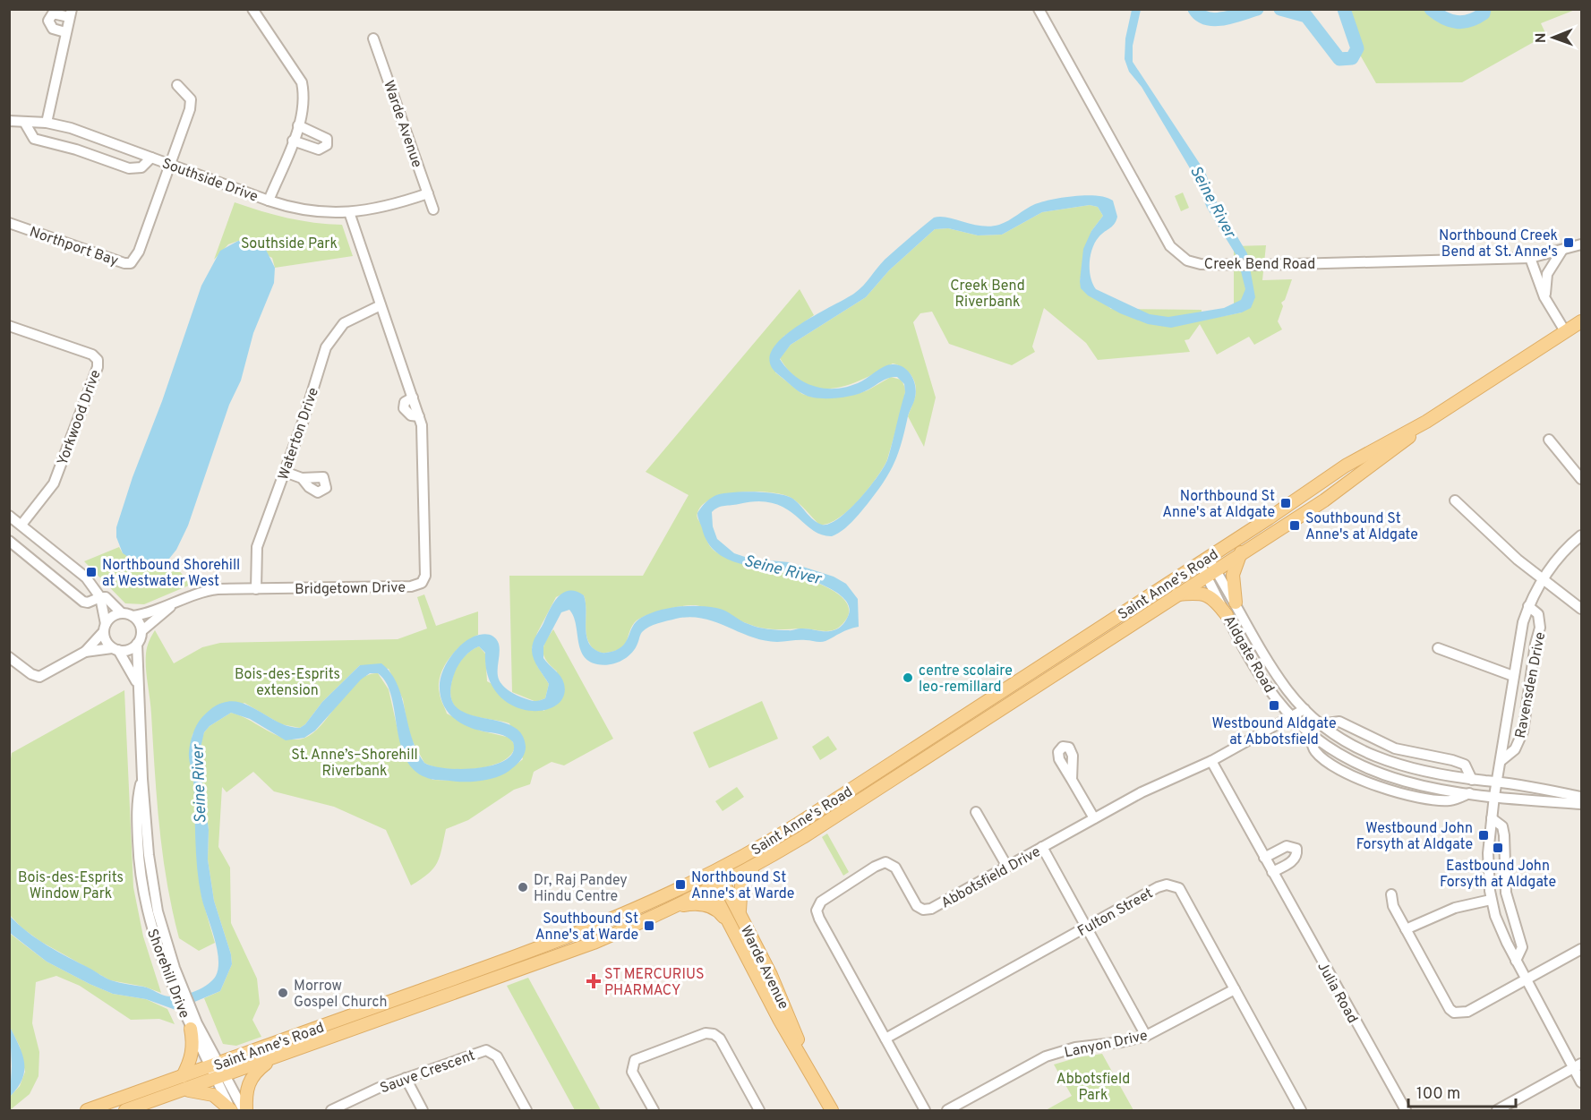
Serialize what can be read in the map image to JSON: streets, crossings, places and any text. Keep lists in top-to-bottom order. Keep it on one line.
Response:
{"streets":{"main road":["Warde Avenue","Saint Anne's Road"],"street":["Southside Drive","Northport Bay","Creek Bend Road","Yorkwood Drive","Waterton Drive","Bridgetown Drive","Aldgate Road","Ravensden Drive","Abbotsfield Drive","Fulton Street","Shorehill Drive","Julia Road","Lanyon Drive","Sauve Crescent"]},"crossings":[["Warde Avenue","Saint Anne's Road"],["Southside Drive","Northport Bay"],["Waterton Drive","Bridgetown Drive"],["Saint Anne's Road","Aldgate Road"],["Saint Anne's Road","Shorehill Drive"],["Bridgetown Drive","Shorehill Drive"],["Aldgate Road","Ravensden Drive"],["Aldgate Road","Abbotsfield Drive"],["Abbotsfield Drive","Fulton Street"],["Abbotsfield Drive","Julia Road"],["Fulton Street","Lanyon Drive"]],"water":["Seine River"],"parks":["Southside Park","Creek Bend Riverbank","Bois-des-Esprits extension","St. Anne’s–Shorehill Riverbank","Bois-des-Esprits Window Park","Abbotsfield Park"],"places":{"transit":["Northbound Creek Bend at St. Anne's","Northbound St Anne's at Aldgate","Southbound St Anne's at Aldgate","Northbound Shorehill at Westwater West","Westbound Aldgate at Abbotsfield","Westbound John Forsyth at Aldgate","Eastbound John Forsyth at Aldgate","Northbound St Anne's at Warde","Southbound St Anne's at Warde"],"other":["centre scolaire leo-remillard","Dr, Raj Pandey Hindu Centre","Morrow Gospel Church"],"health":["ST MERCURIUS PHARMACY"]},"scale_bar":"100 m","north":"left"}
